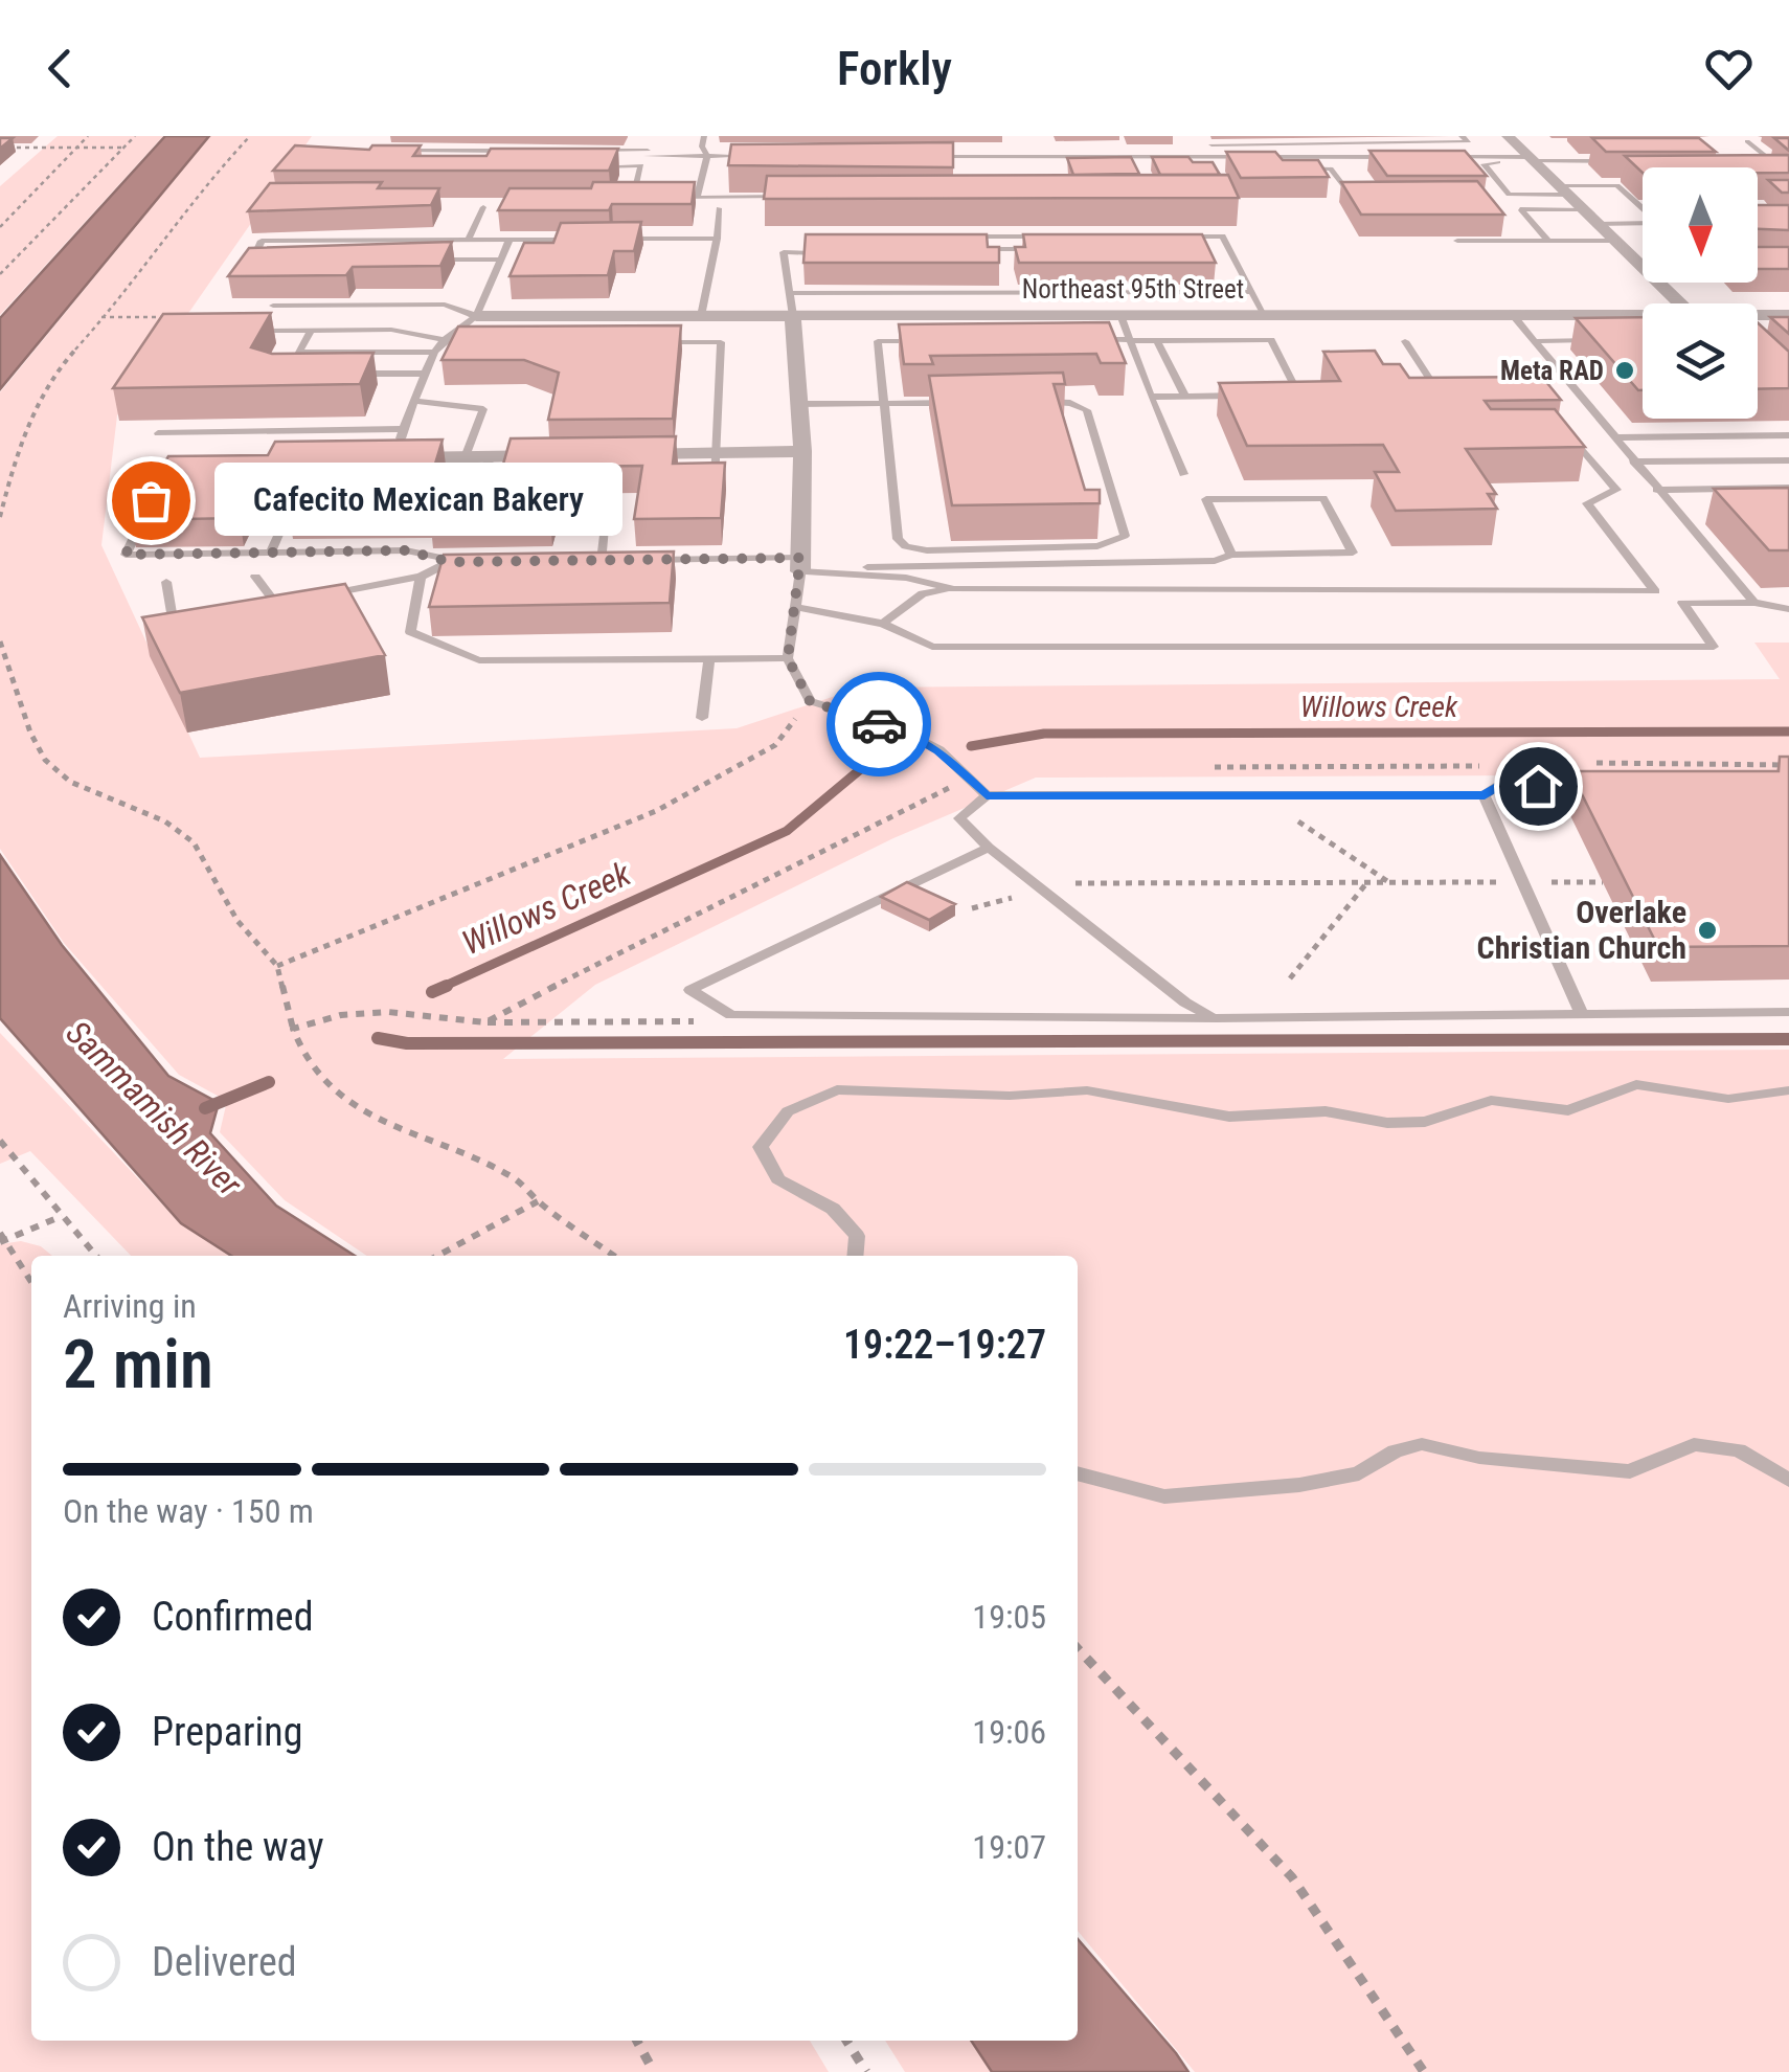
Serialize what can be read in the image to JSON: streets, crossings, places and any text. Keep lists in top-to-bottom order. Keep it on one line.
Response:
{"streets":{"street":["Northeast 95th Street"]},"water":["Willows Creek","Sammamish River"],"places":["Meta RAD","Cafecito Mexican Bakery","Overlake Christian Church"],"north":"bottom","page":{"header":"Forkly","bubble":"Cafecito Mexican Bakery","heading":["2 min","Arriving in","19:22–19:27"],"bar":"On the way · 150 m","list":[["Confirmed","19:05"],["Preparing","19:06"],["On the way","19:07"],"Delivered"]}}
